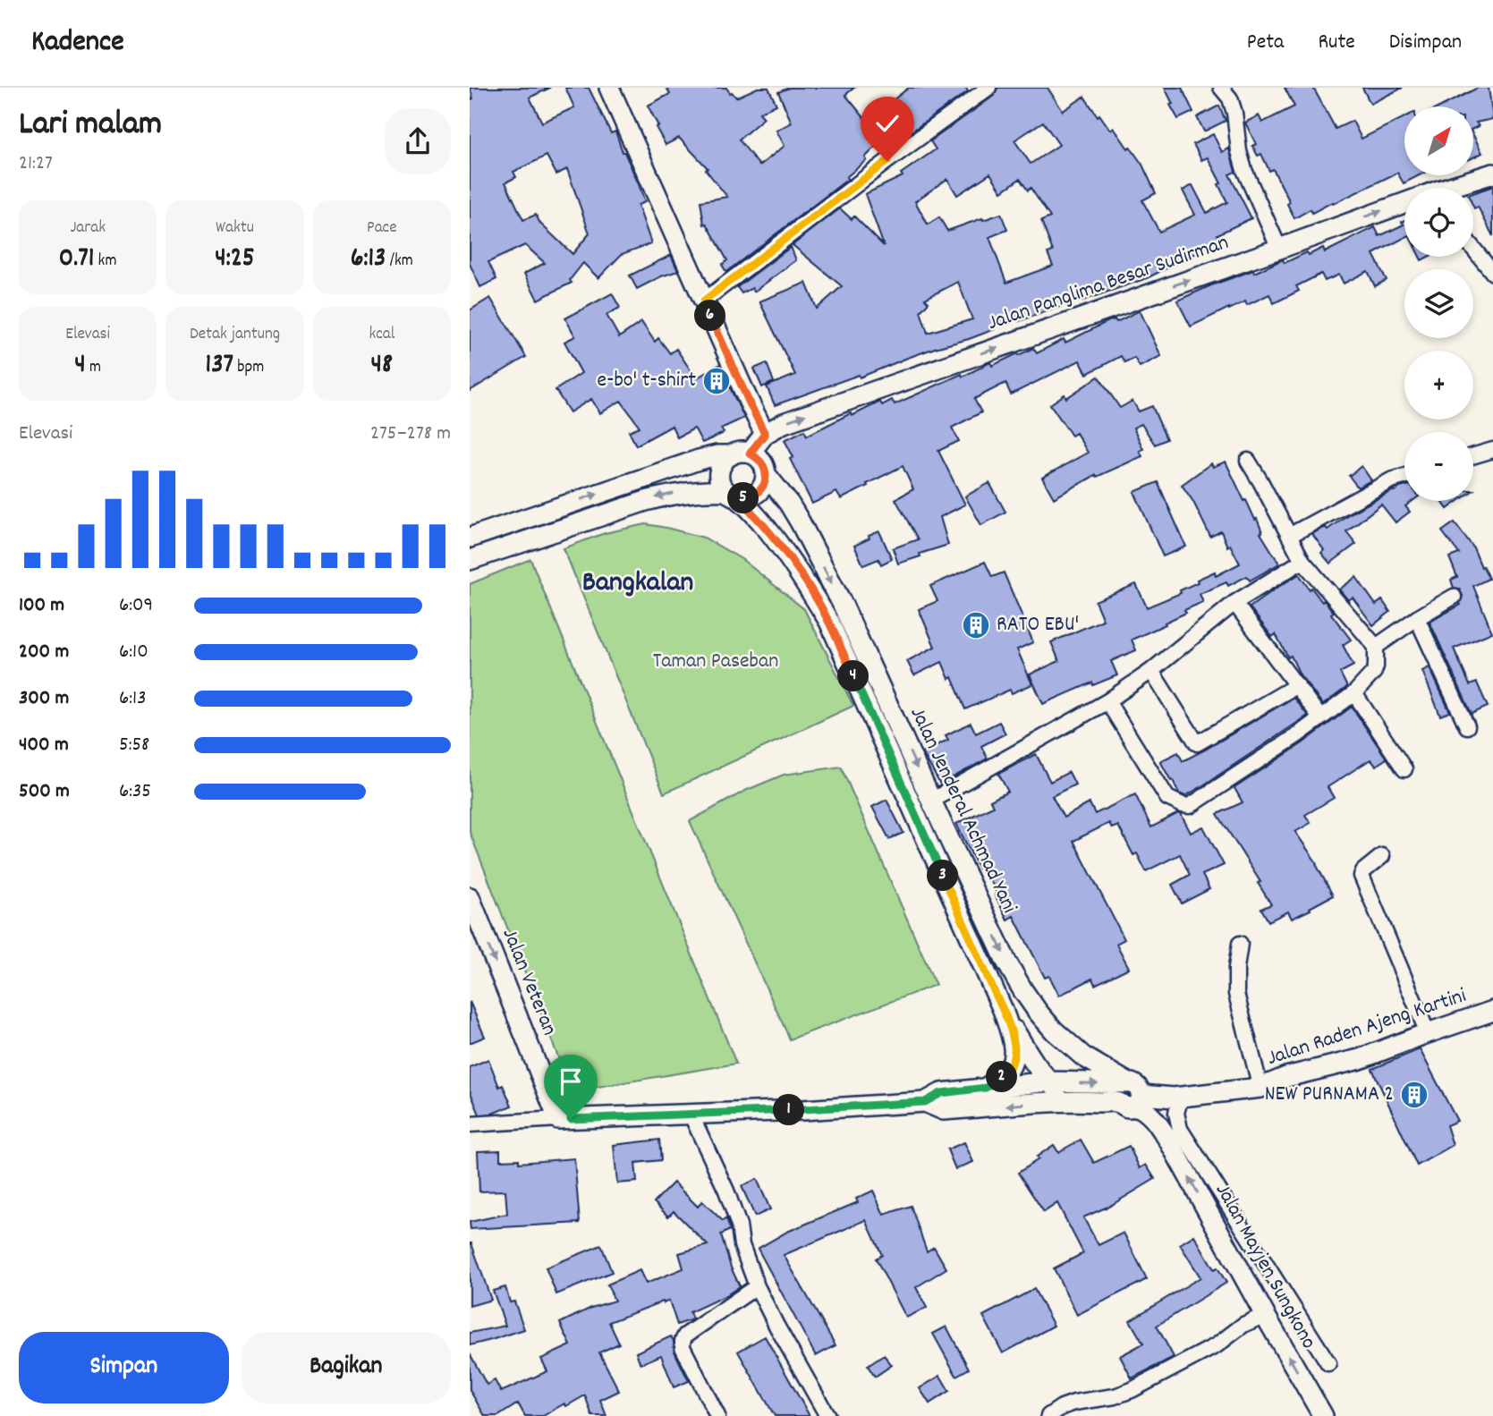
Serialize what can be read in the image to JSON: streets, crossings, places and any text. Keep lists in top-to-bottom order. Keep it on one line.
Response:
{"streets":{"main road":["Jalan Panglima Besar Sudirman","Jalan Jenderal Achmad Yani","Jalan Veteran","Jalan Raden Ajeng Kartini","Jalan Mayjen Sungkono"]},"crossings":[["Jalan Panglima Besar Sudirman","Jalan Jenderal Achmad Yani"],["Jalan Jenderal Achmad Yani","Jalan Raden Ajeng Kartini"],["Jalan Jenderal Achmad Yani","Jalan Mayjen Sungkono"]],"one_way":["Jalan Panglima Besar Sudirman","Jalan Veteran","Jalan Mayjen Sungkono"],"districts":["Bangkalan"],"parks":["Taman Paseban"],"places":{"building":["e-bo' t-shirt","RATO EBU'","NEW PURNAMA 2"]},"north":"top right","page":{"header":"Kadence","nav":["Peta","Rute","Disimpan"],"heading":["Lari malam","21:27"],"map_buttons":["+","−"],"stats":[["Jarak","0.71 km"],["Waktu","4:25"],["Pace","6:13 /km"],["Elevasi","4 m"],["Detak jantung","137 bpm"],["kcal","48"]],"pins":["6","5","4","3","2","1"],"chart":["Elevasi","275–278 m"],"list":[{"name":"100 m","note":"6:09"},{"name":"200 m","note":"6:10"},{"name":"300 m","note":"6:13"},{"name":"400 m","note":"5:58"},{"name":"500 m","note":"6:35"}],"buttons":["Simpan","Bagikan"]}}
